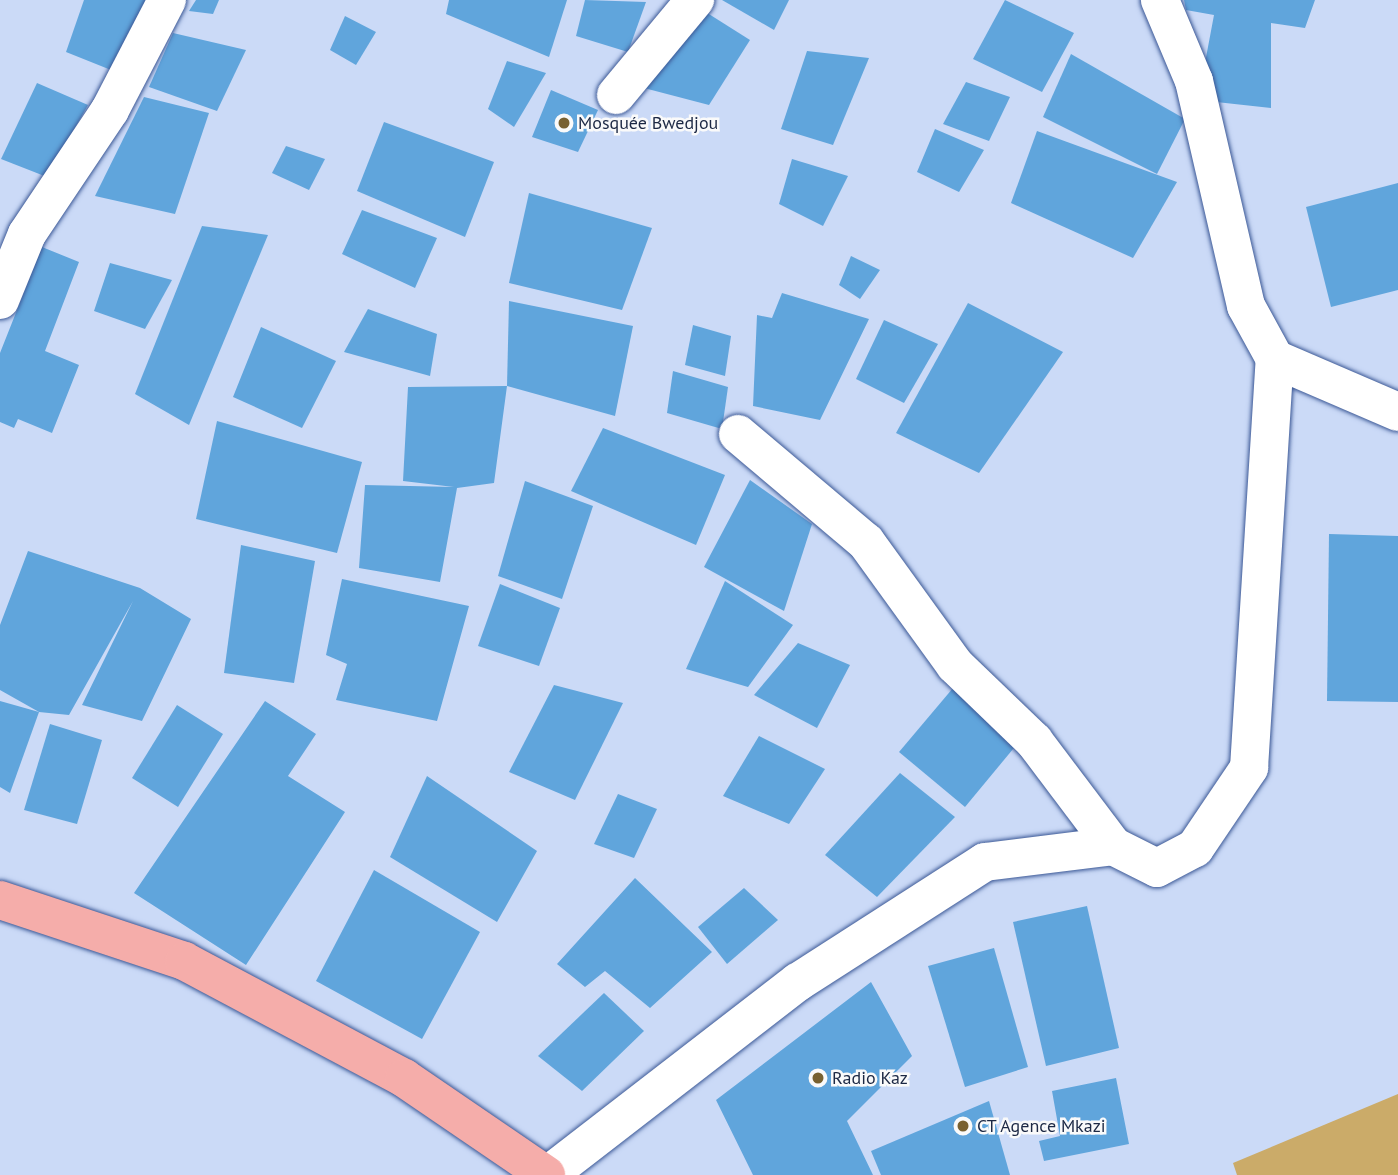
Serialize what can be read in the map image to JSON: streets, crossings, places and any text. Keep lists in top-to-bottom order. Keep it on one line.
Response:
{"places":["Mosquée Bwedjou","Radio Kaz","CT Agence Mkazi"]}
